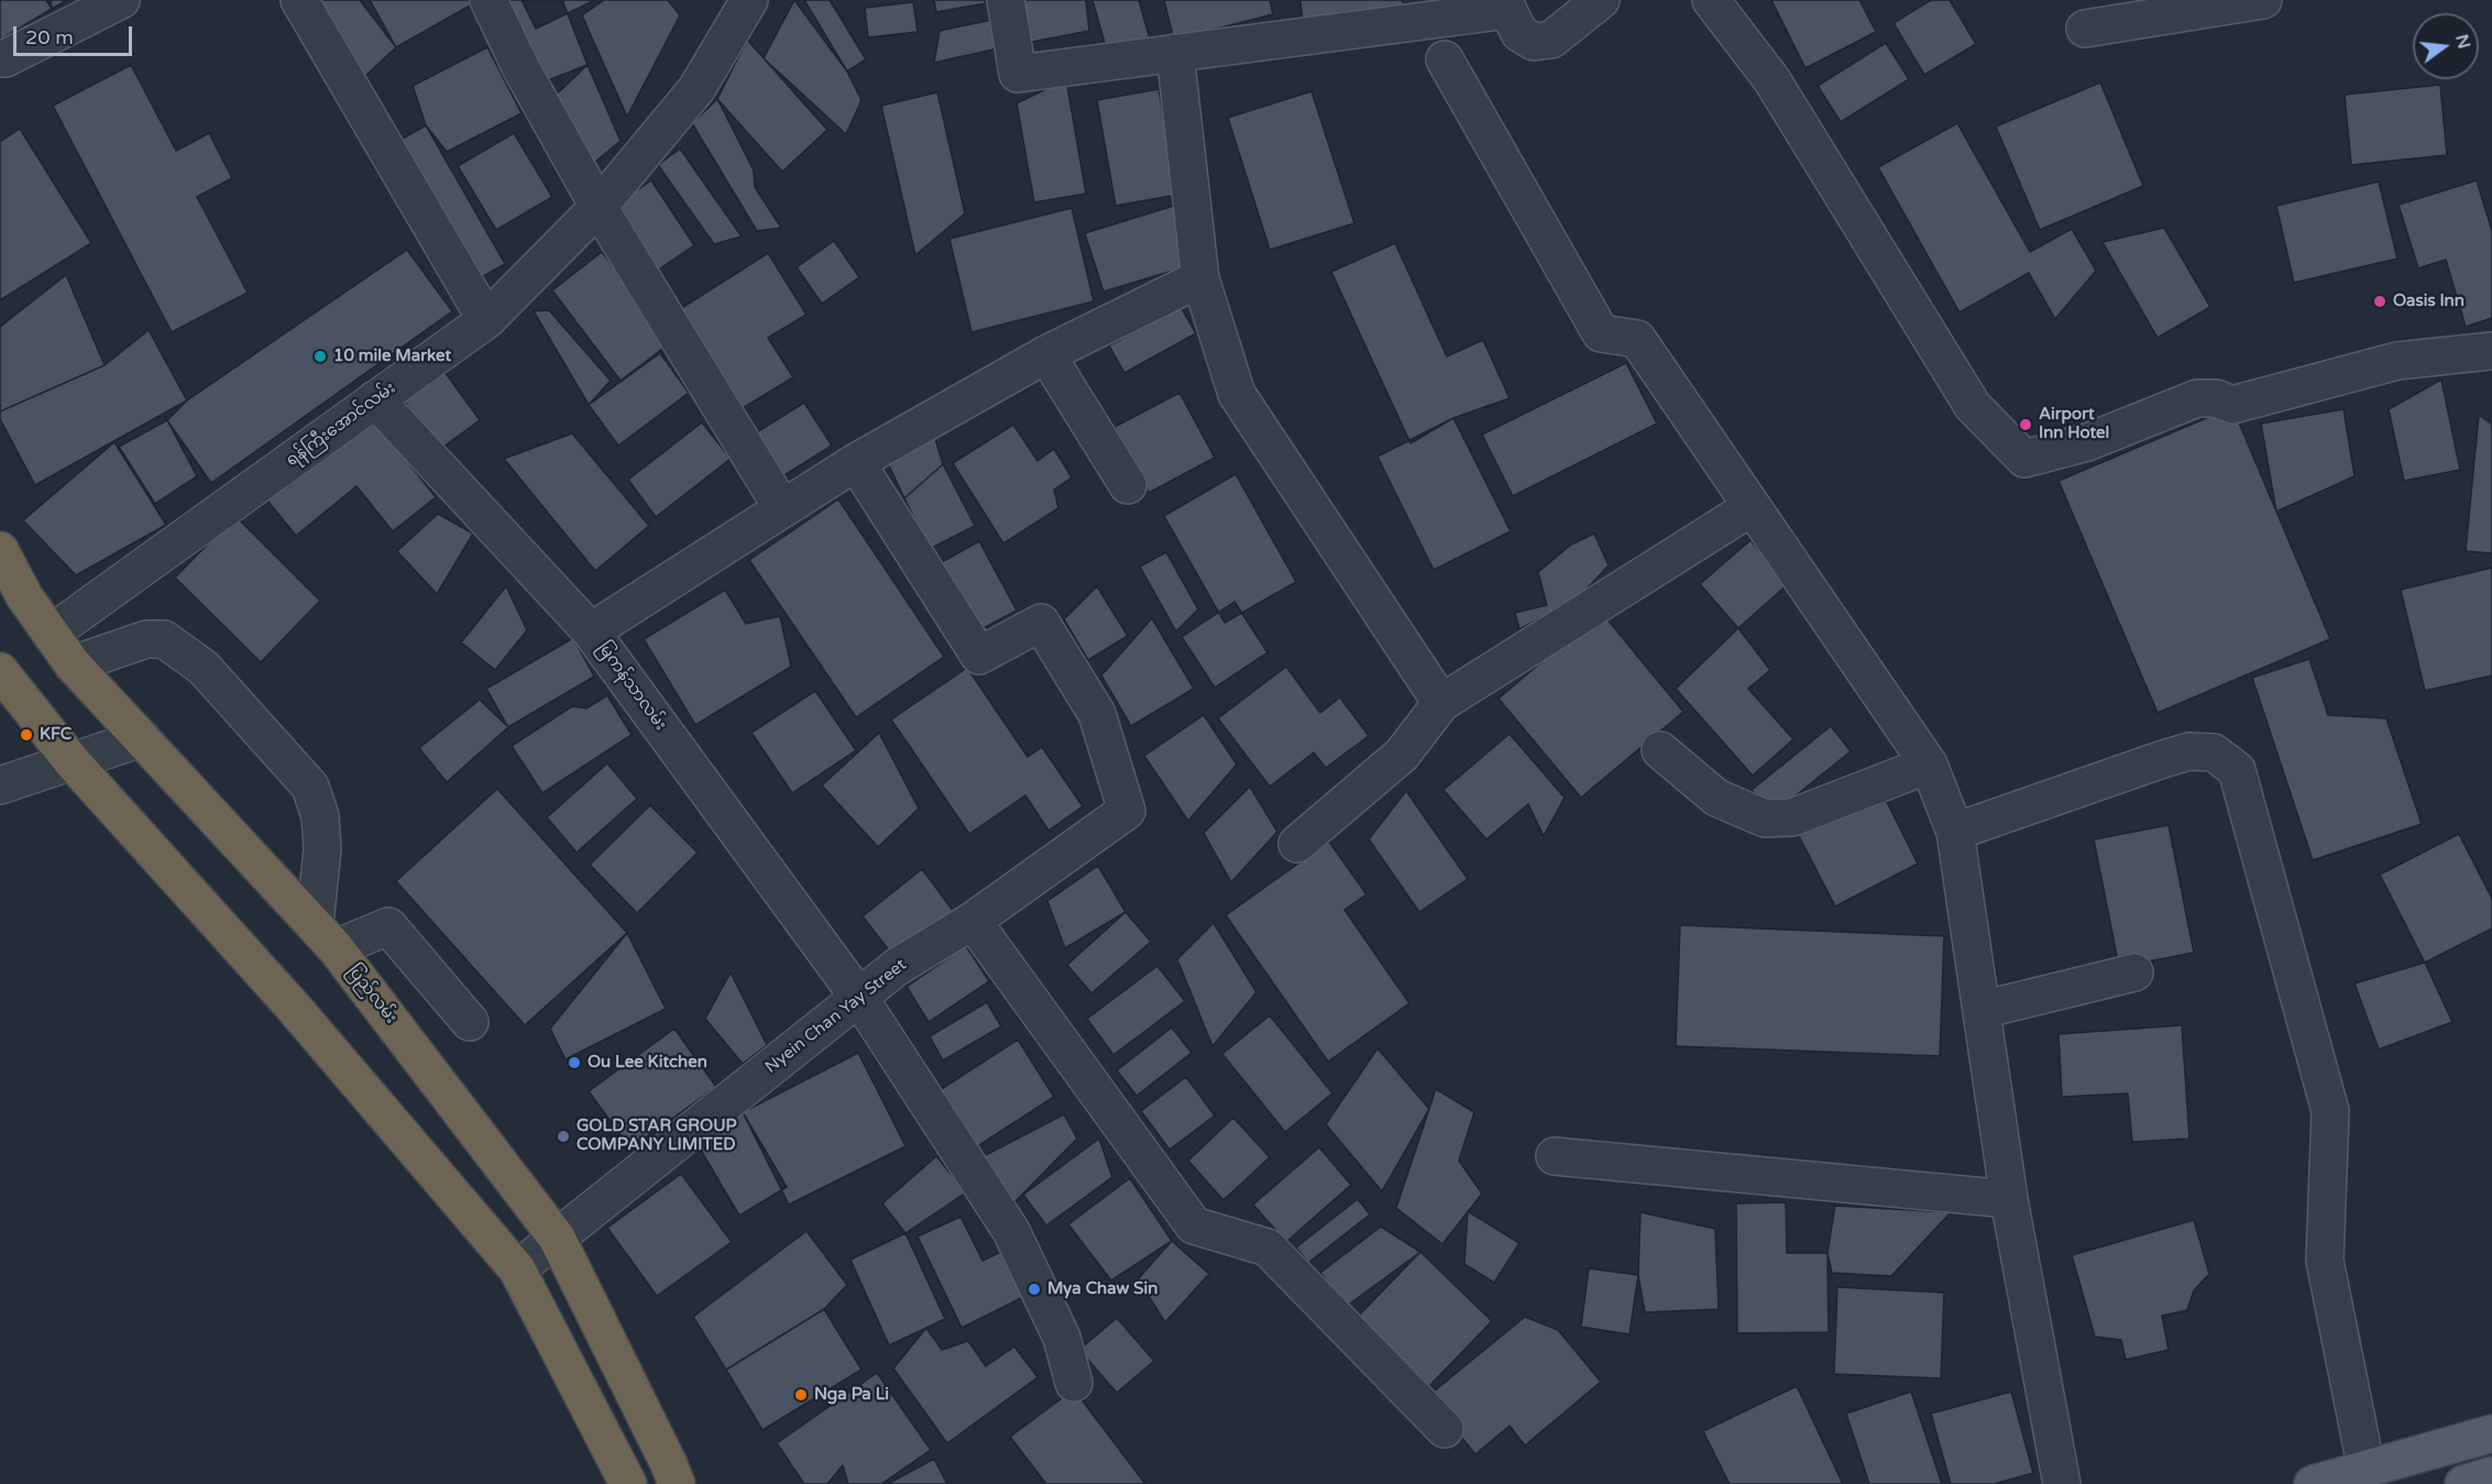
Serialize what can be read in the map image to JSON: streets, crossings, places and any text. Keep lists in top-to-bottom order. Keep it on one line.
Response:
{"streets":{"highway":["ပြည်လမ်း"],"street":["ရန်ကြီးအောင်လမ်း","မြကန်သာလမ်း","Nyein Chan Yay Street"]},"crossings":[["ရန်ကြီးအောင်လမ်း","မြကန်သာလမ်း"],["ရန်ကြီးအောင်လမ်း","ပြည်လမ်း"],["မြကန်သာလမ်း","Nyein Chan Yay Street"],["ပြည်လမ်း","Nyein Chan Yay Street"]],"places":["Oasis Inn","10 mile Market","Airport Inn Hotel","KFC","Ou Lee Kitchen","GOLD STAR GROUP COMPANY LIMITED","Mya Chaw Sin","Nga Pa Li"],"scale_bar":"20 m","north":"right"}
